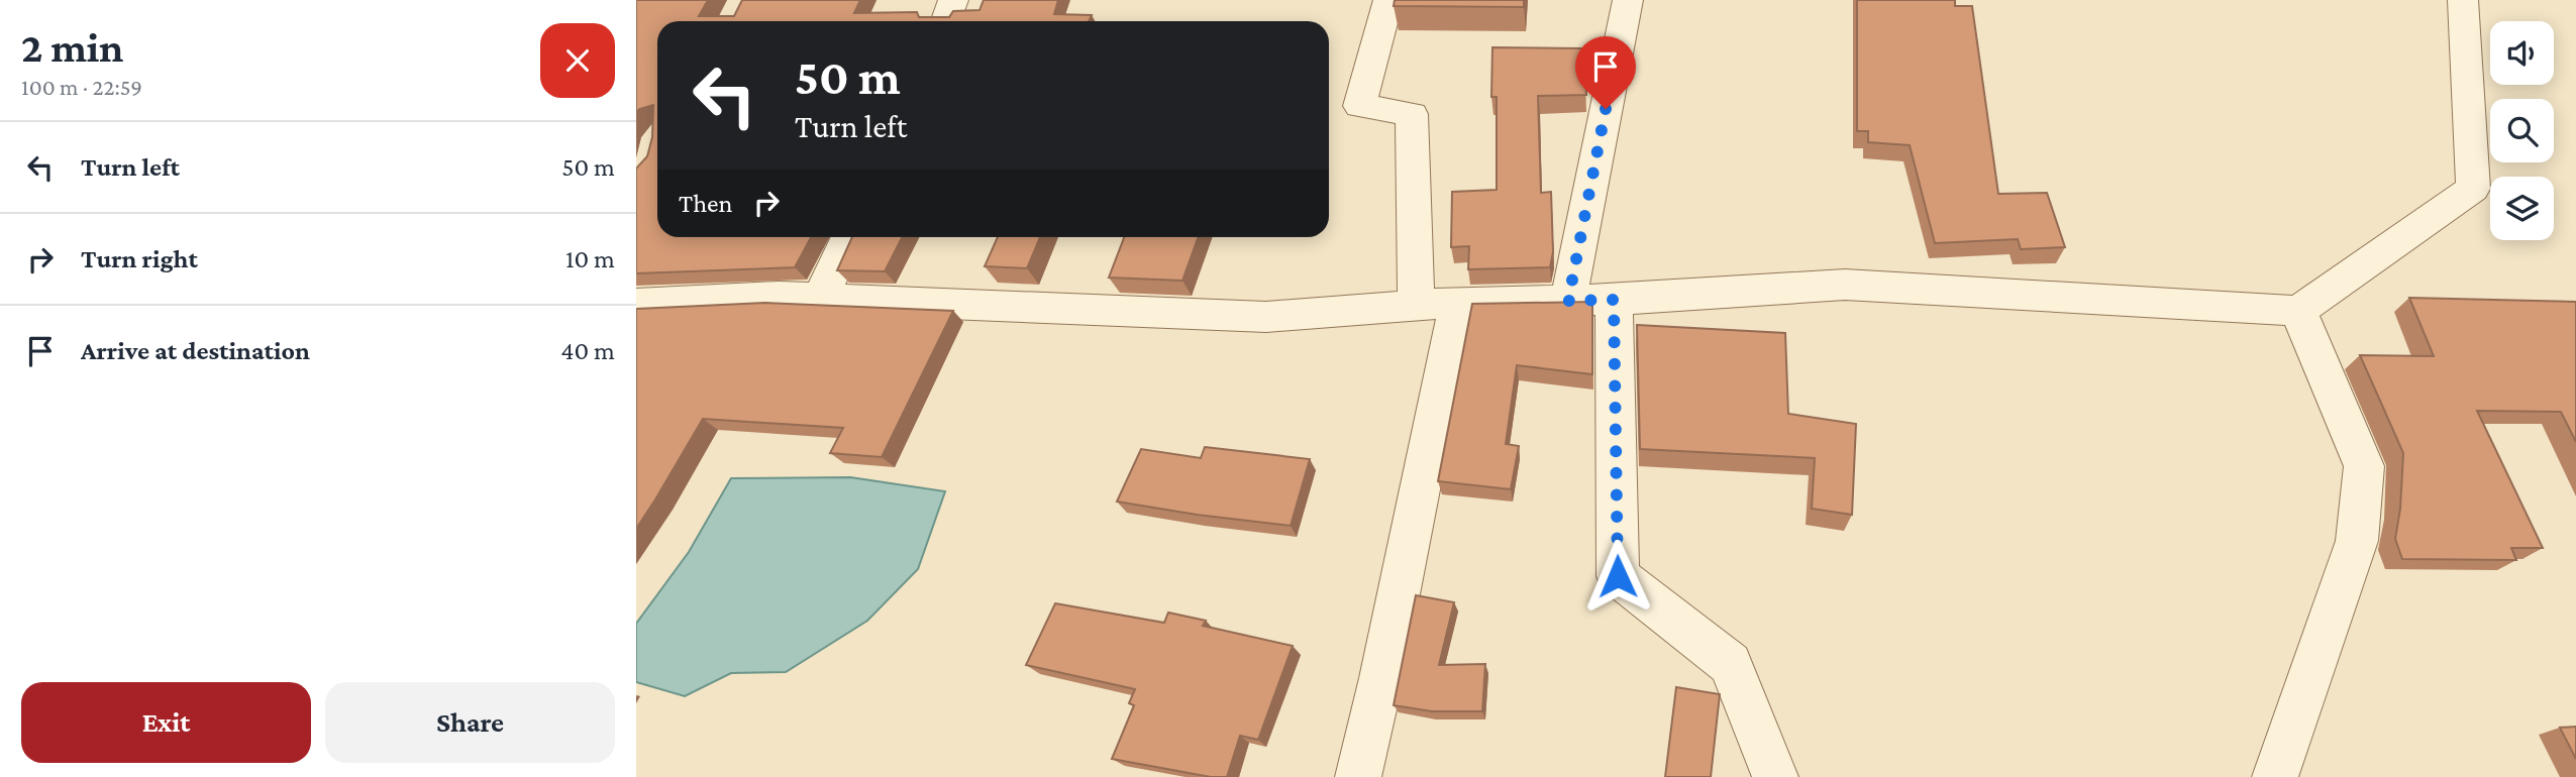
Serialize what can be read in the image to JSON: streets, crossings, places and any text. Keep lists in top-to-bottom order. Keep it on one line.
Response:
{"page":{"heading":["2 min","100 m · 22:59"],"turn":["50 m","Turn left"],"list":[{"name":"Turn left","value":"50 m"},{"name":"Turn right","value":"10 m"},{"name":"Arrive at destination","value":"40 m"}],"then":"Then","buttons":["Exit","Share"]}}
